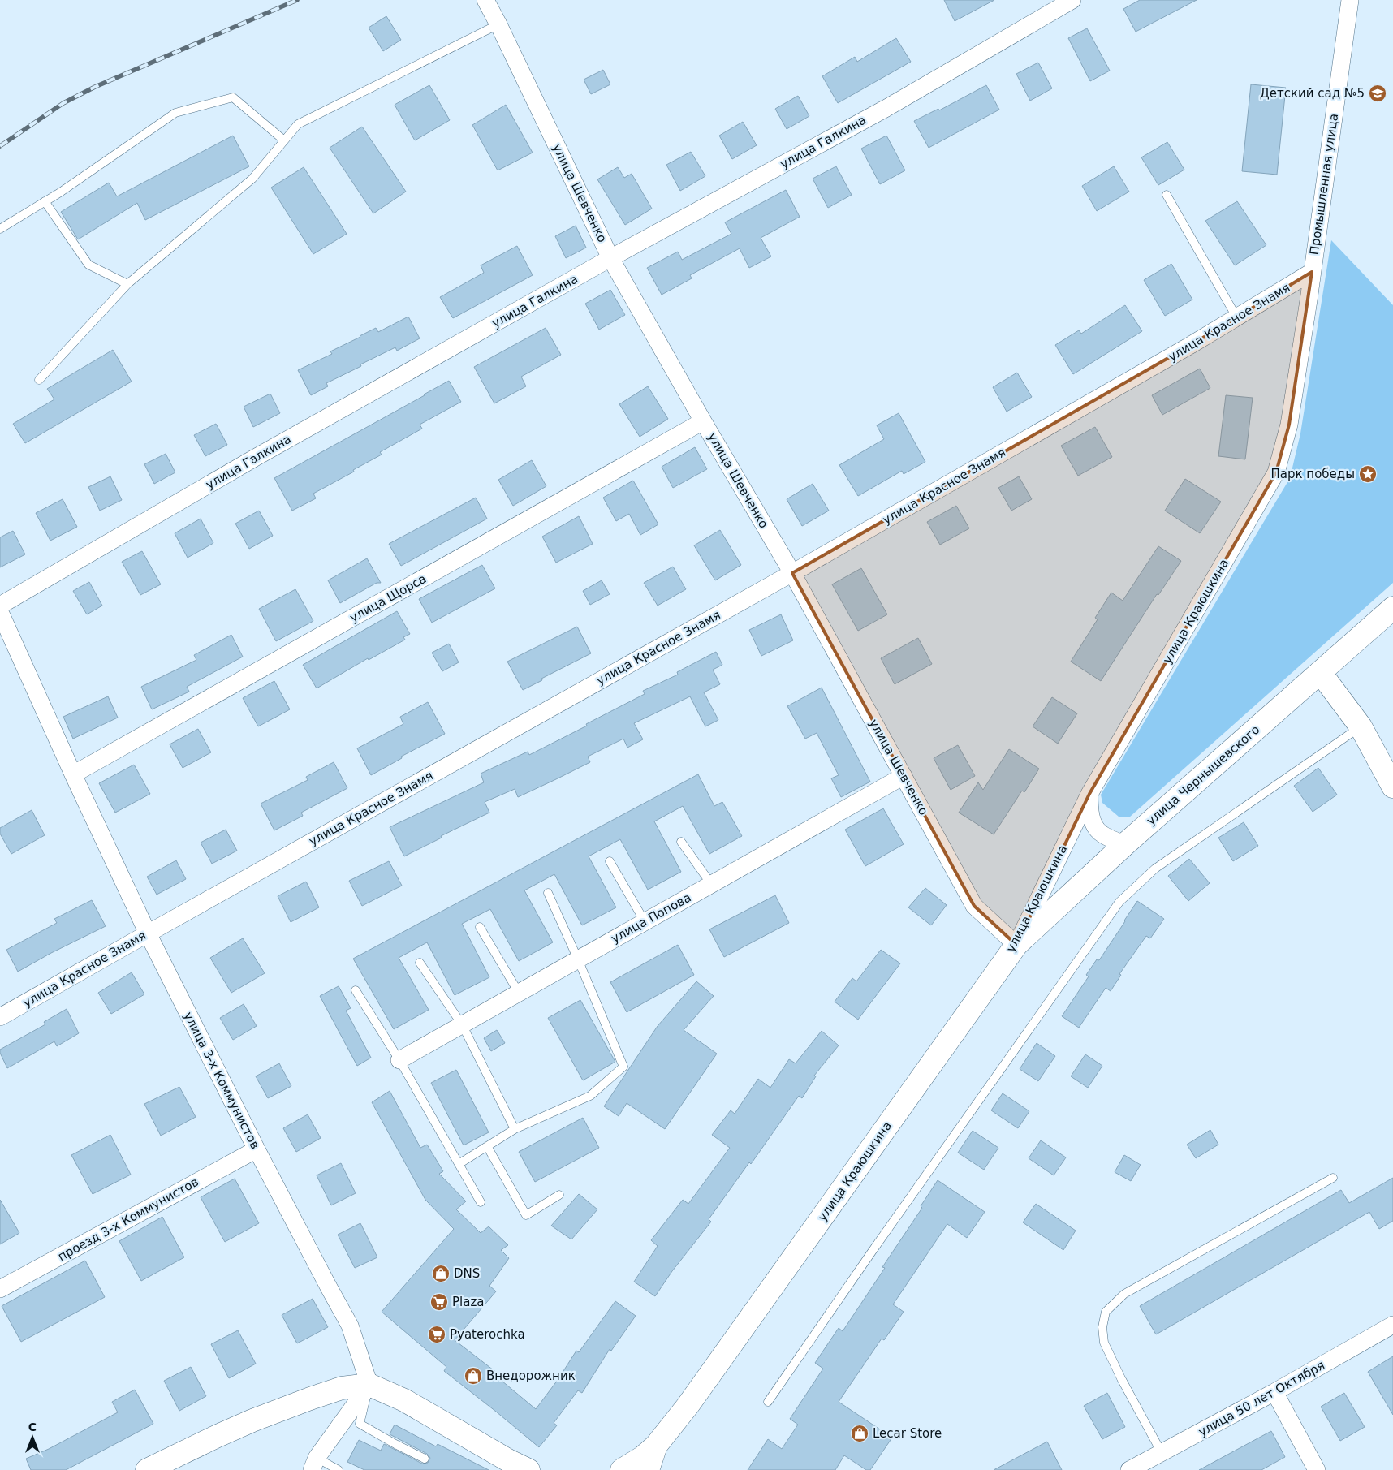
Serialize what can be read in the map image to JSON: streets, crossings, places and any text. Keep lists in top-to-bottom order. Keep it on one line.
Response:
{"streets":{"main road":["улица Краюшкина","улица Чернышевского"],"street":["улица Галкина","Промышленная улица","улица Шевченко","улица Красное Знамя","улица Щорса","улица Попова","улица 3-х Коммунистов","проезд 3-х Коммунистов","улица 50 лет Октября"]},"crossings":[["улица Галкина","улица Шевченко"],["Промышленная улица","улица Красное Знамя"],["Промышленная улица","улица Краюшкина"],["улица Шевченко","улица Красное Знамя"],["улица Шевченко","улица Щорса"],["улица Шевченко","улица Краюшкина"],["улица Шевченко","улица Чернышевского"],["улица Шевченко","улица Попова"],["улица Красное Знамя","улица Краюшкина"],["улица Красное Знамя","улица 3-х Коммунистов"],["улица Щорса","улица 3-х Коммунистов"],["улица Краюшкина","улица Чернышевского"],["улица 3-х Коммунистов","проезд 3-х Коммунистов"]],"places":{"school or university":["Детский сад №5"],"place":["Парк победы"],"shop":["DNS","Внедорожник","Lecar Store"],"supermarket":["Plaza","Pyaterochka"]},"north":"top"}
